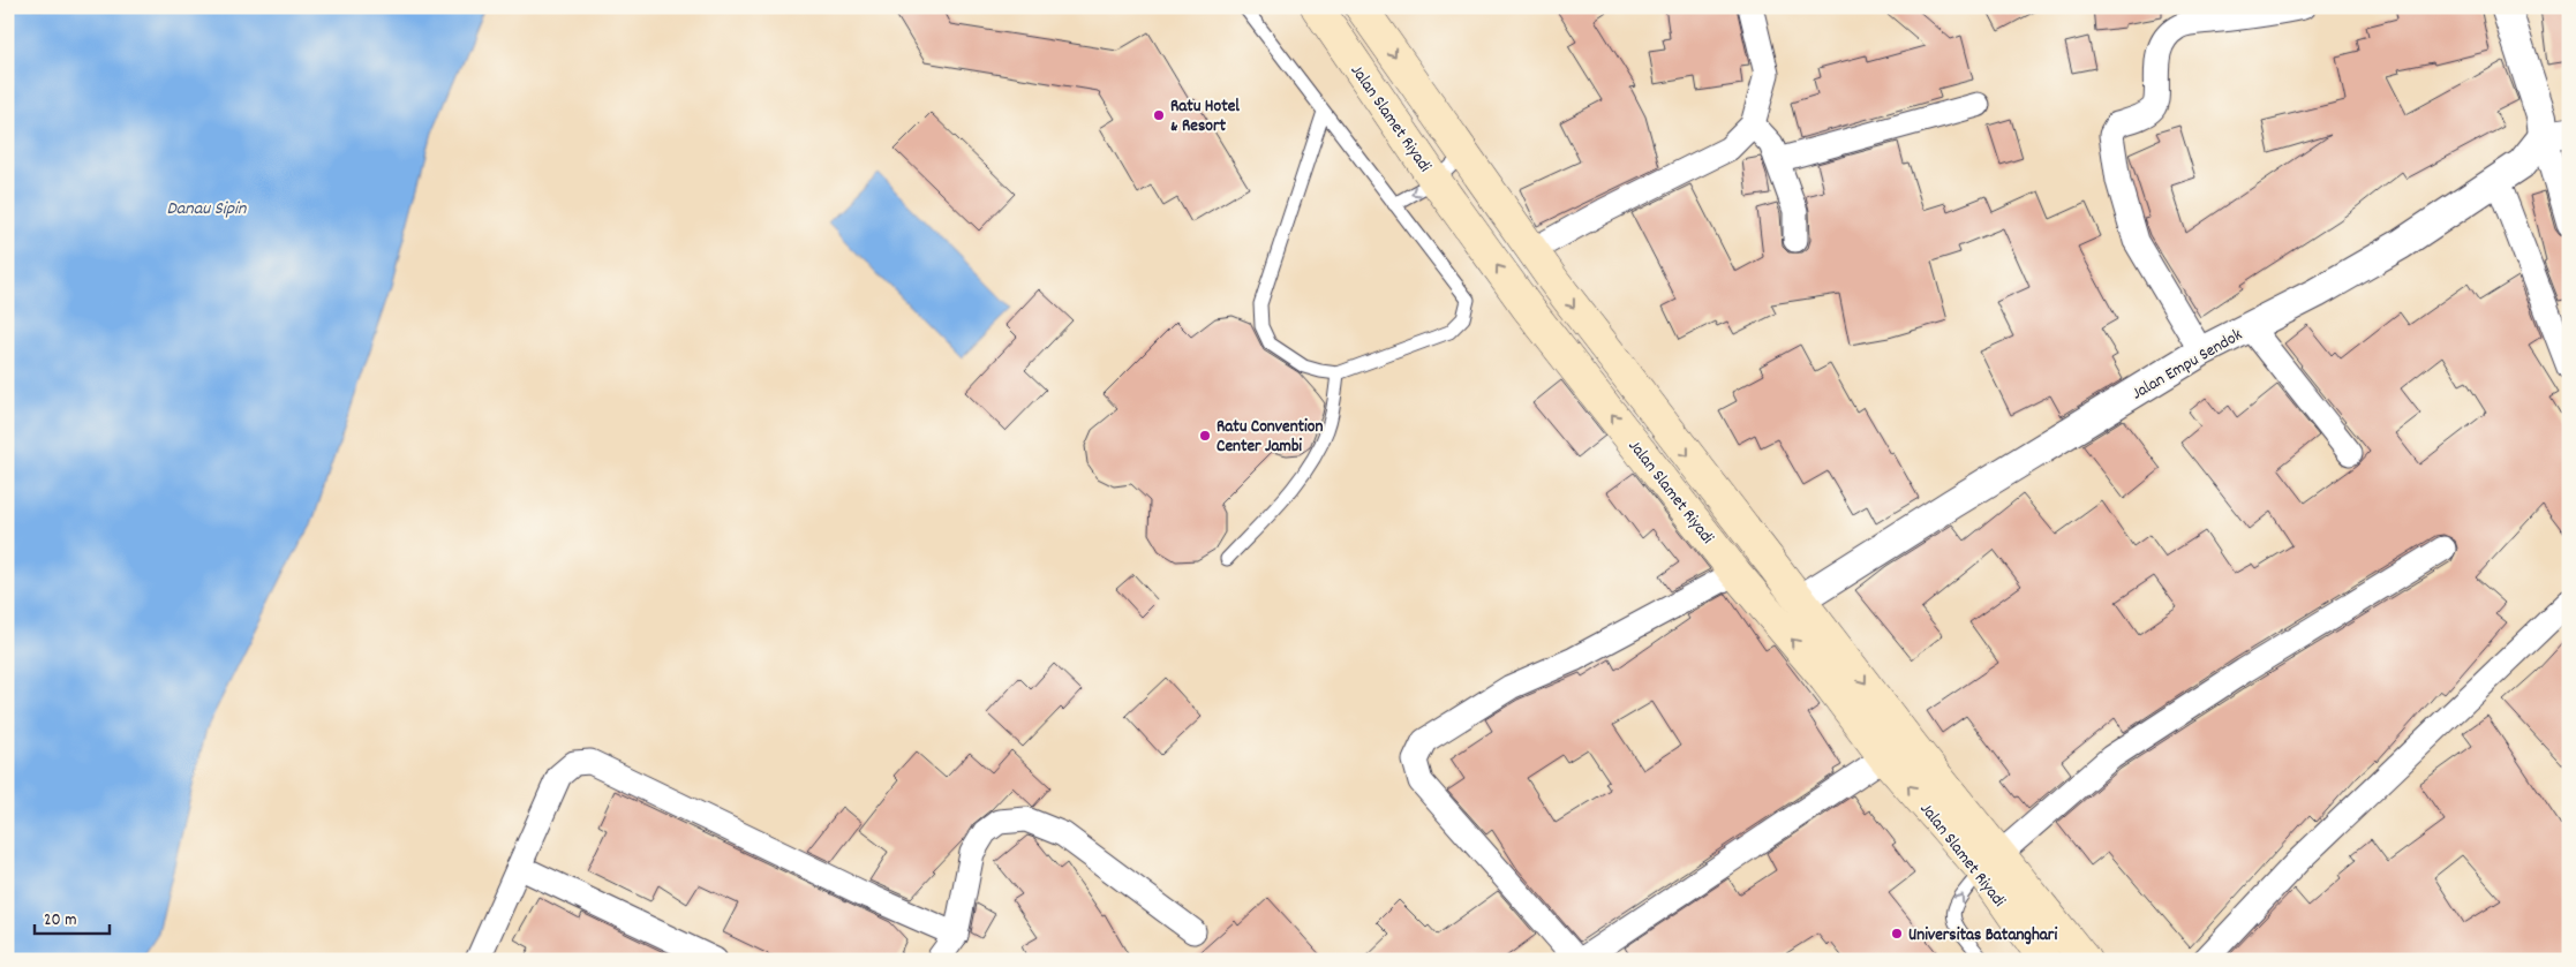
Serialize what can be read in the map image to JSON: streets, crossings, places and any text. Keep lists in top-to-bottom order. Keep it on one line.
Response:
{"streets":{"main road":["Jalan Slamet Riyadi"],"street":["Jalan Empu Sendok"]},"crossings":[["Jalan Slamet Riyadi","Jalan Empu Sendok"]],"water":["Danau Sipin"],"places":["Ratu Hotel & Resort","Ratu Convention Center Jambi","Universitas Batanghari"],"scale_bar":"20 m"}
